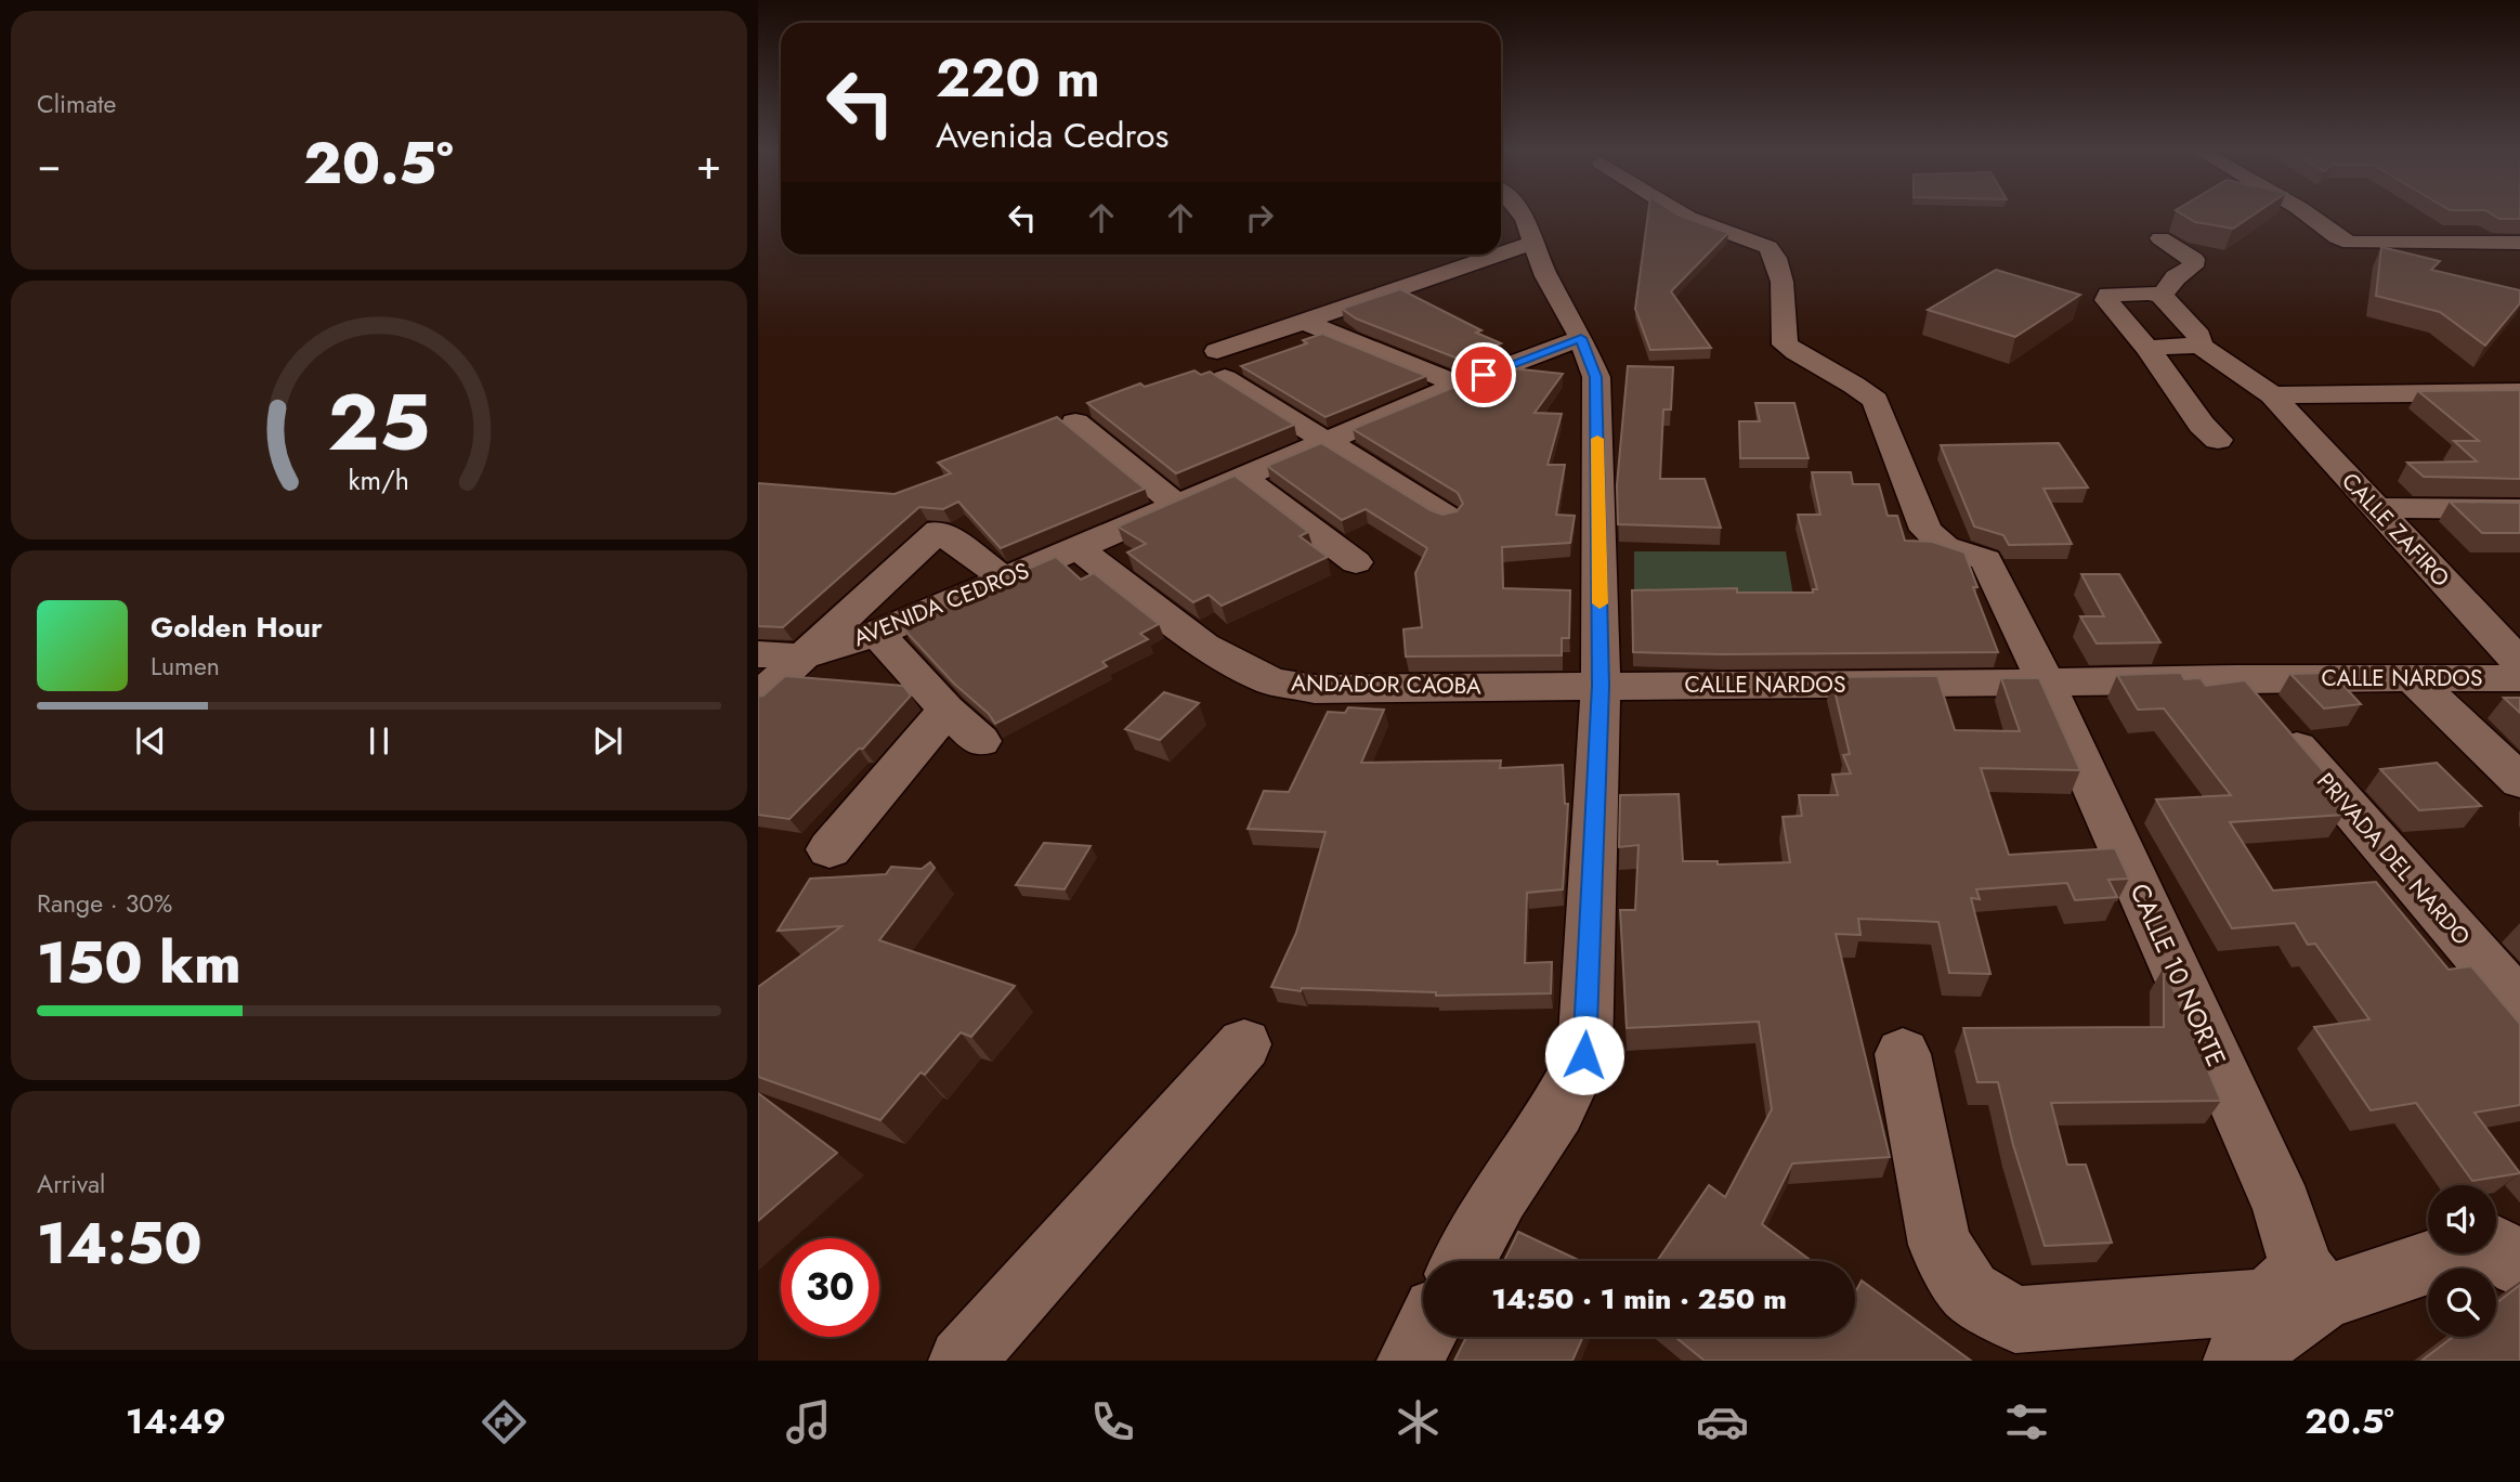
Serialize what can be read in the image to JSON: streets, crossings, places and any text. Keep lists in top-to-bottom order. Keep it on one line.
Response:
{"streets":{"street":["CALLE ZAFIRO","AVENIDA CEDROS","CALLE NARDOS","ANDADOR CAOBA","PRIVADA DEL NARDO","CALLE 10 NORTE"]},"crossings":[["AVENIDA CEDROS","ANDADOR CAOBA"],["CALLE NARDOS","ANDADOR CAOBA"],["CALLE NARDOS","PRIVADA DEL NARDO"],["CALLE NARDOS","CALLE 10 NORTE"]],"page":{"tile":["Climate",["Range · 30%","150 km"],["Arrival","14:50"]],"turn":["220 m","Avenida Cedros"],"heat":["−","20.5°","+"],"song":["Golden Hour","Lumen"],"limit":"30","trip":"14:50 · 1 min · 250 m","tabs":["14:49","20.5°"],"gauge":["25","km/h"]}}
